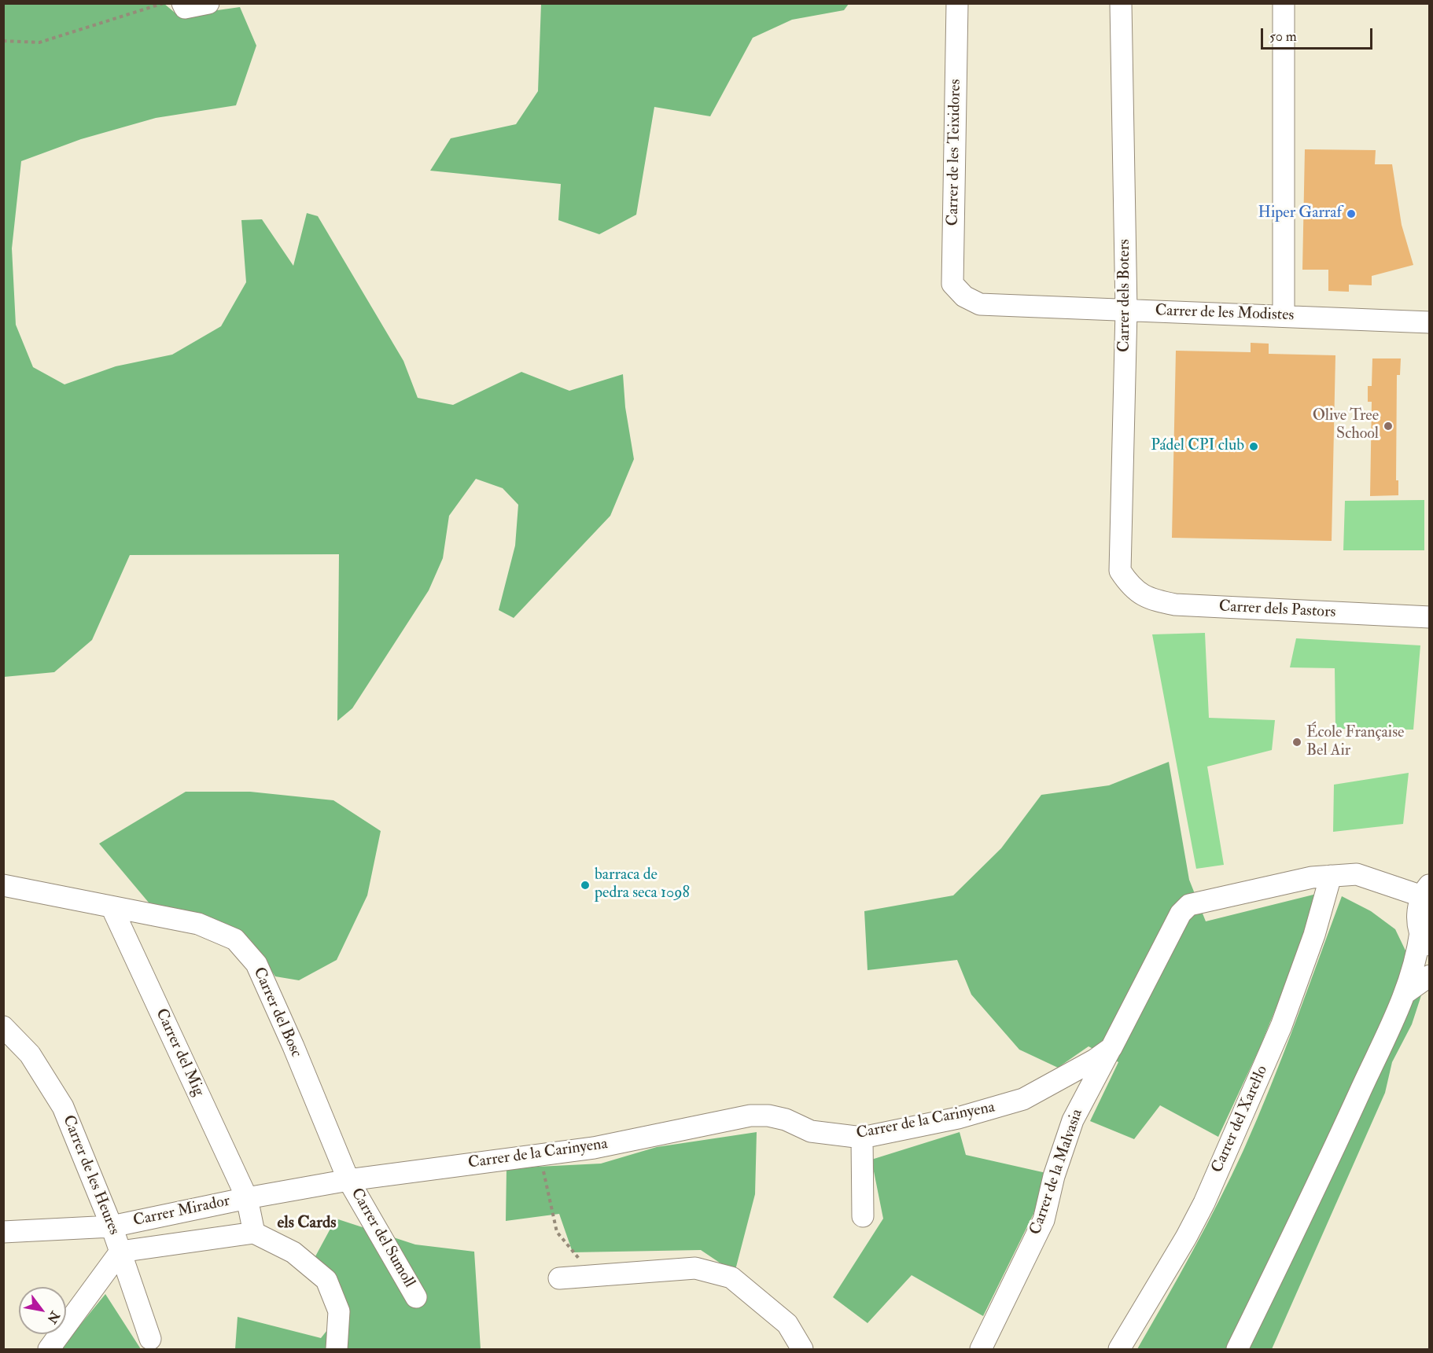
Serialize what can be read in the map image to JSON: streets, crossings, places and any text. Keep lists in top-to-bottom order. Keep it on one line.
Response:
{"streets":{"street":["Carrer de les Teixidores","Carrer dels Boters","Carrer de les Modistes","Carrer dels Pastors","Carrer del Bosc","Carrer del Mig","Carrer del Xarel·lo","Carrer de la Carinyena","Carrer de la Malvasia","Carrer de les Heures","Carrer Mirador","Carrer del Sumoll"]},"crossings":[["Carrer de les Teixidores","Carrer de les Modistes"],["Carrer dels Boters","Carrer de les Modistes"],["Carrer dels Boters","Carrer dels Pastors"],["Carrer del Bosc","Carrer del Mig"],["Carrer del Bosc","Carrer de la Carinyena"],["Carrer del Bosc","Carrer del Sumoll"],["Carrer del Mig","Carrer de la Carinyena"],["Carrer del Mig","Carrer Mirador"],["Carrer del Xarel·lo","Carrer de la Carinyena"],["Carrer de la Carinyena","Carrer de la Malvasia"],["Carrer de la Carinyena","Carrer Mirador"],["Carrer de la Carinyena","Carrer del Sumoll"],["Carrer de les Heures","Carrer Mirador"]],"districts":["els Cards"],"places":["Hiper Garraf","Olive Tree School","Pádel CPI club","École Française Bel Air","barraca de pedra seca 1098"],"scale_bar":"50 m","north":"bottom right"}
